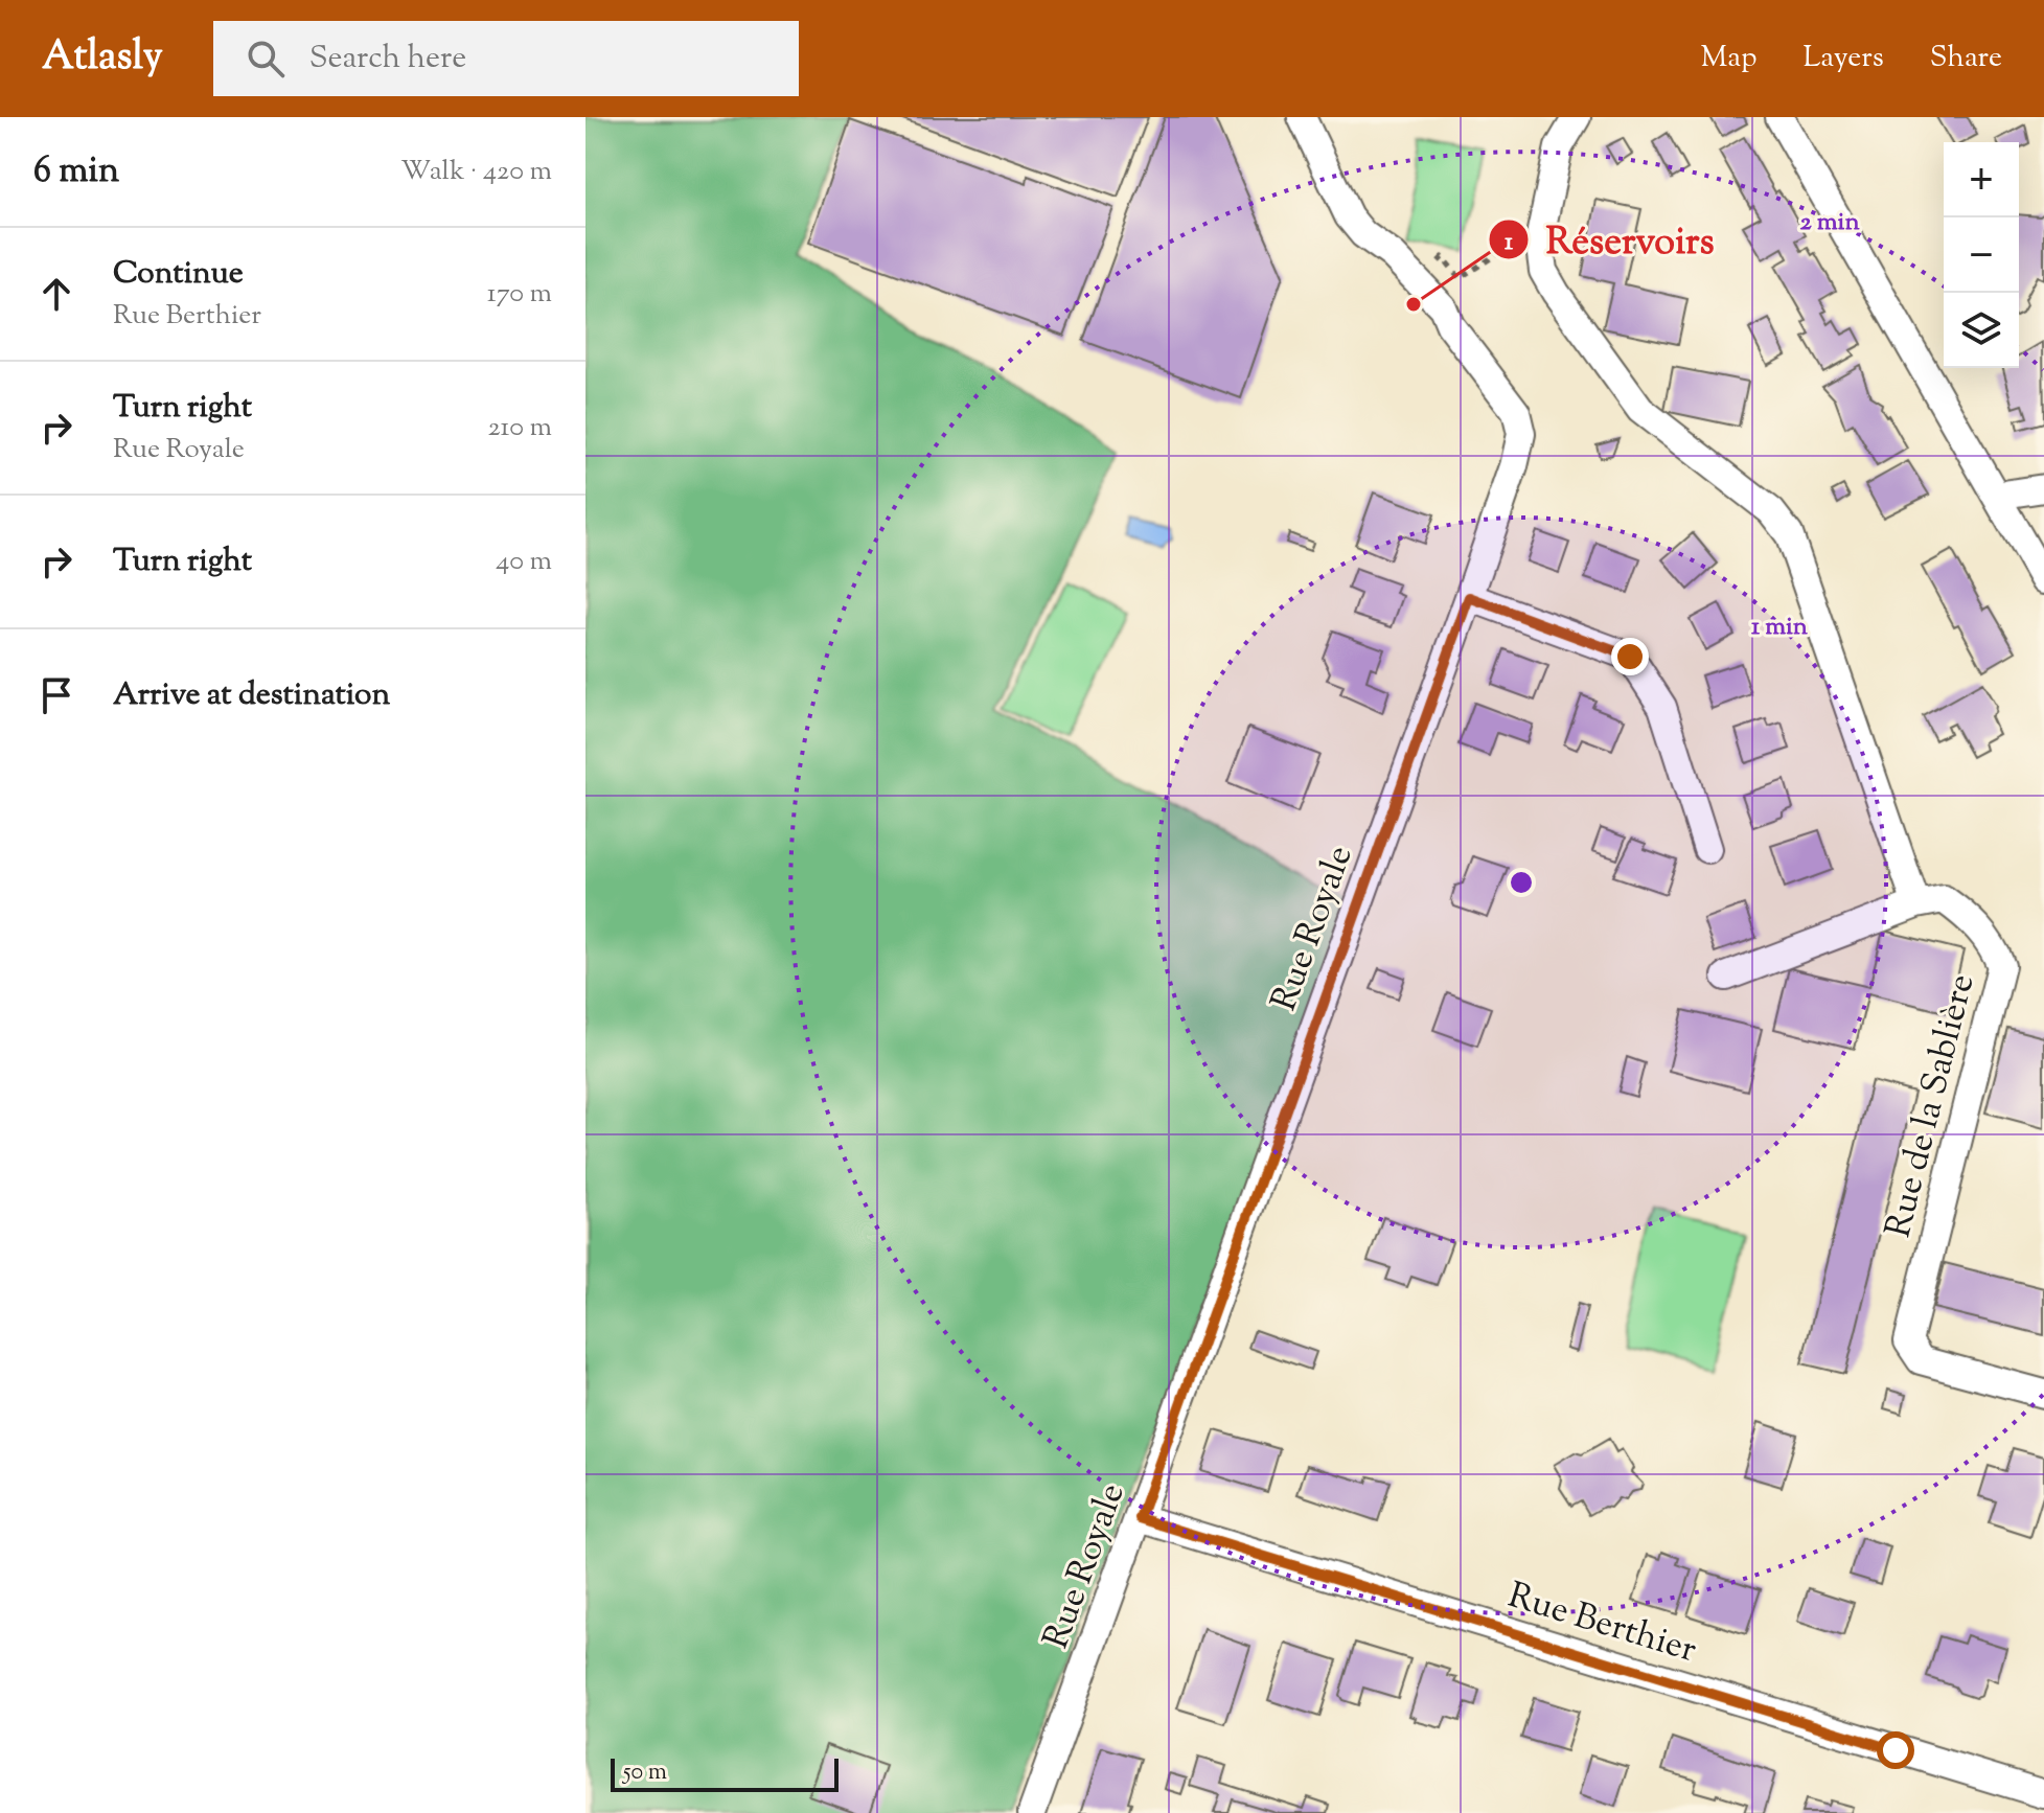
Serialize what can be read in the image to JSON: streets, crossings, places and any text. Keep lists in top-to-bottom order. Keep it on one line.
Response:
{"streets":{"street":["Rue Royale","Rue de la Sablière","Rue Berthier"]},"crossings":[["Rue Royale","Rue Berthier"]],"places":["Réservoirs"],"scale_bar":"50 m","page":{"header":"Atlasly","search":"Search here","nav":["Map","Layers","Share"],"heading":["6 min","Walk · 420 m"],"map_buttons":["+","−"],"list":[["Continue","Rue Berthier","170 m"],["Turn right","Rue Royale","210 m"],["Turn right","40 m"],"Arrive at destination"],"scale":"50 m"},"rings":["2 min","1 min"]}
